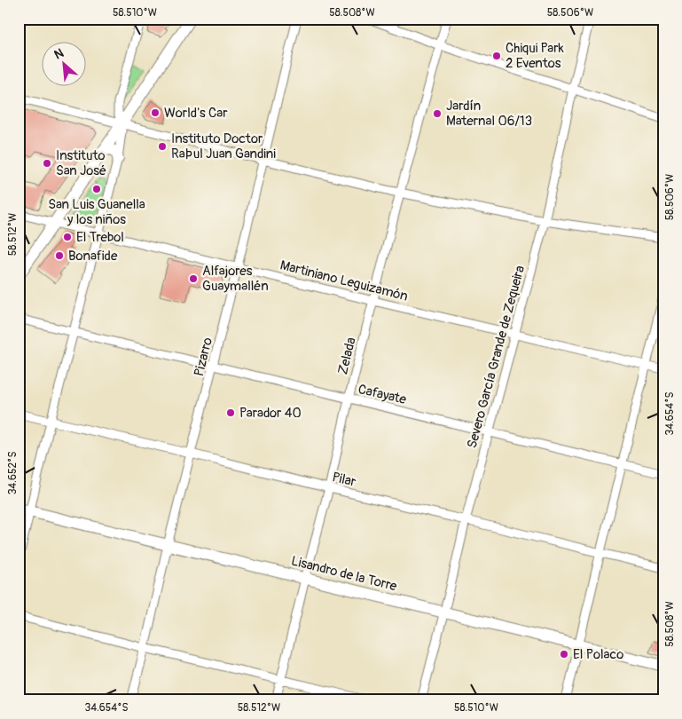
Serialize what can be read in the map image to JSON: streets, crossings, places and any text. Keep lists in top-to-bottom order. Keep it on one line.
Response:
{"streets":{"street":["Martiniano Leguizamón","Zelada","Pizarro","Severo García Grande de Zequeira","Cafayate","Pilar","Lisandro de la Torre"]},"crossings":[["Martiniano Leguizamón","Zelada"],["Martiniano Leguizamón","Pizarro"],["Martiniano Leguizamón","Severo García Grande de Zequeira"],["Zelada","Cafayate"],["Zelada","Pilar"],["Zelada","Lisandro de la Torre"],["Pizarro","Cafayate"],["Pizarro","Pilar"],["Pizarro","Lisandro de la Torre"],["Severo García Grande de Zequeira","Cafayate"],["Severo García Grande de Zequeira","Pilar"],["Severo García Grande de Zequeira","Lisandro de la Torre"]],"places":["Chiqui Park 2 Eventos","World's Car","Jardín Maternal 06/13","Instituto Doctor Raþul Juan Gandini","Instituto San José","San Luis Guanella y los niños","El Trebol","Bonafide","Alfajores Guaymallén","Parador 40","El Polaco"],"north":"top left","coordinates":["58.510°W","58.508°W","58.506°W","58.512°W","34.654°S","34.652°S"]}
